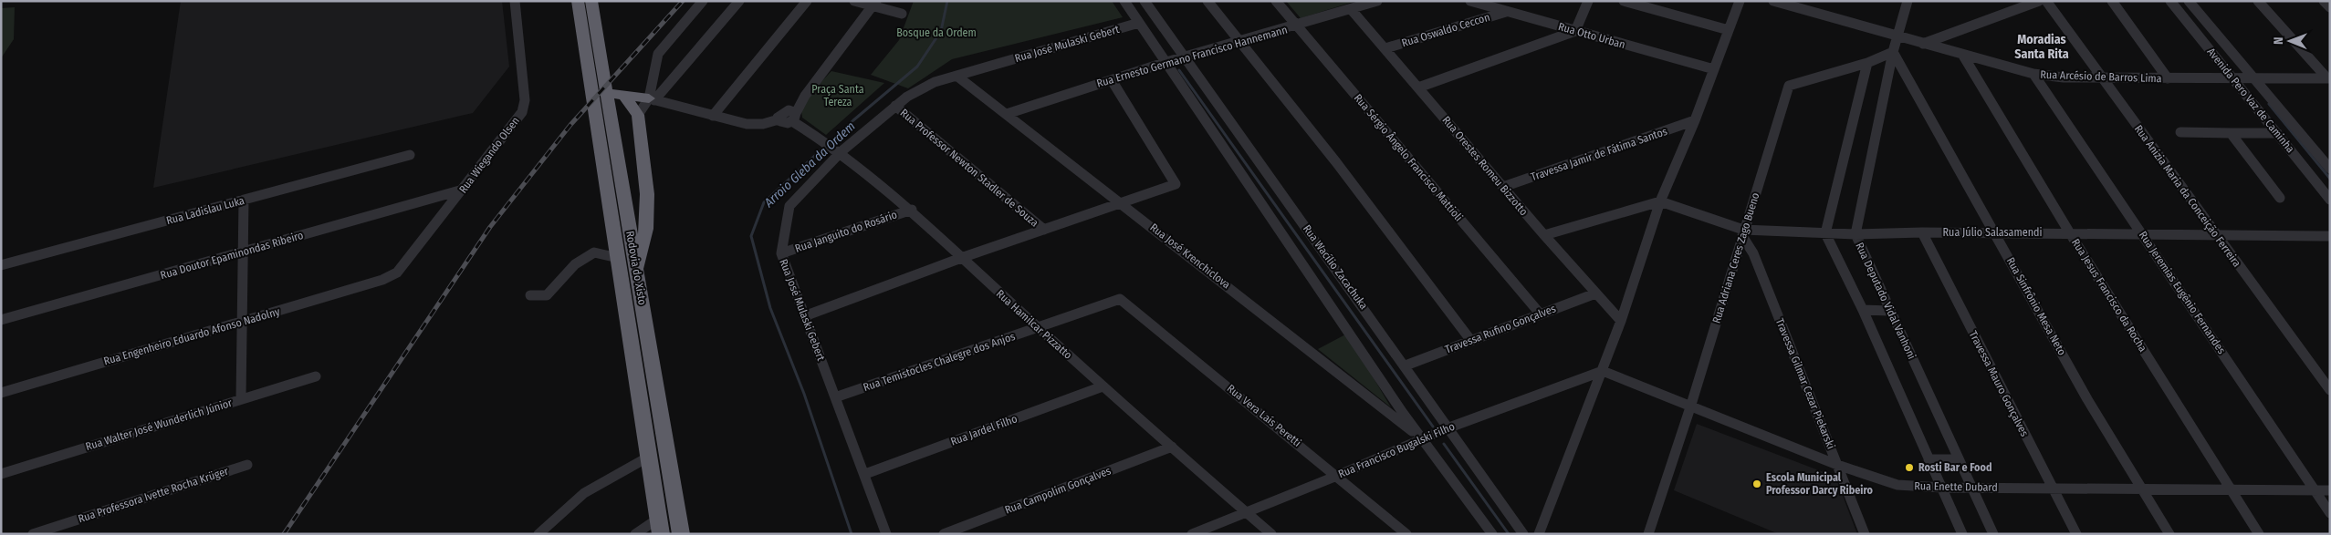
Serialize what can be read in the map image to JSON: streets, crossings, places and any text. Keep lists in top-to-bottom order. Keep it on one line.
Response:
{"streets":{"highway":["Rodovia do Xisto"],"street":["Rua Oswaldo Ceccon","Rua Otto Urban","Rua José Mulaski Gebert","Rua Ernesto Germano Francisco Hannemann","Rua Arcésio de Barros Lima","Avenida Pero Vaz de Caminha","Travessa Jamir de Fátima Santos","Rua Wiegando Olsen","Rua Sérgio Ângelo Francisco Mattioli","Rua Orestes Romeu Bizzotto","Rua Professor Newton Stadler de Souza","Rua Anízia Maria da Conceição Ferreira","Rua Ladislau Luka","Rua Janguito do Rosário","Rua Júlio Salasamendi","Rua Doutor Epaminondas Ribeiro","Rua José Krenchiclova","Rua Adriana Ceres Zago Bueno","Rua Wacílio Zacachuka","Rua Jeremias Eugênio Fernandes","Rua Jesus Francisco da Rocha","Rua Deputado Vidal Vanhoni","Rua Sinfrônio Mesa Neto","Rua Hamilcar Pizzatto","Travessa Rufino Gonçalves","Rua Engenheiro Eduardo Afonso Nadolny","Rua Temistocles Chalegre dos Anjos","Travessa Gilmar Cezar Piekarski","Travessa Mauro Gonçalves","Rua Vera Laís Peretti","Rua Walter José Wunderlich Júnior","Rua Jardel Filho","Rua Francisco Bugalski Filho","Rua Enette Dubard","Rua Campolim Gonçalves","Rua Professora Ivette Rocha Krüger"]},"crossings":[["Rua Oswaldo Ceccon","Rua Otto Urban"],["Rua Oswaldo Ceccon","Rua Orestes Romeu Bizzotto"],["Rua José Mulaski Gebert","Rua Professor Newton Stadler de Souza"],["Rua José Mulaski Gebert","Rua Janguito do Rosário"],["Rua José Mulaski Gebert","Rua José Krenchiclova"],["Rua José Mulaski Gebert","Rua Wacílio Zacachuka"],["Rua José Mulaski Gebert","Rua Hamilcar Pizzatto"],["Rua José Mulaski Gebert","Rua Temistocles Chalegre dos Anjos"],["Rua José Mulaski Gebert","Rua Jardel Filho"],["Rua Ernesto Germano Francisco Hannemann","Rua Sérgio Ângelo Francisco Mattioli"],["Rua Ernesto Germano Francisco Hannemann","Rua Orestes Romeu Bizzotto"],["Rua Ernesto Germano Francisco Hannemann","Rua José Krenchiclova"],["Rua Ernesto Germano Francisco Hannemann","Rua Wacílio Zacachuka"],["Rua Arcésio de Barros Lima","Avenida Pero Vaz de Caminha"],["Rua Arcésio de Barros Lima","Rua Anízia Maria da Conceição Ferreira"],["Rua Arcésio de Barros Lima","Rua Jeremias Eugênio Fernandes"],["Rua Arcésio de Barros Lima","Rua Jesus Francisco da Rocha"],["Rua Arcésio de Barros Lima","Rua Deputado Vidal Vanhoni"],["Travessa Jamir de Fátima Santos","Rua Orestes Romeu Bizzotto"],["Rua Wiegando Olsen","Rua Doutor Epaminondas Ribeiro"],["Rua Wiegando Olsen","Rua Engenheiro Eduardo Afonso Nadolny"],["Rua Sérgio Ângelo Francisco Mattioli","Travessa Rufino Gonçalves"],["Rua Orestes Romeu Bizzotto","Travessa Rufino Gonçalves"],["Rua Anízia Maria da Conceição Ferreira","Rua Júlio Salasamendi"],["Rua Janguito do Rosário","Rua Hamilcar Pizzatto"],["Rua Júlio Salasamendi","Rua Adriana Ceres Zago Bueno"],["Rua Júlio Salasamendi","Rua Jeremias Eugênio Fernandes"],["Rua Júlio Salasamendi","Rua Jesus Francisco da Rocha"],["Rua Júlio Salasamendi","Rua Deputado Vidal Vanhoni"],["Rua Júlio Salasamendi","Rua Sinfrônio Mesa Neto"],["Rua Júlio Salasamendi","Travessa Gilmar Cezar Piekarski"],["Rua Júlio Salasamendi","Travessa Mauro Gonçalves"],["Rua José Krenchiclova","Rua Wacílio Zacachuka"],["Rua José Krenchiclova","Rua Francisco Bugalski Filho"],["Rua Adriana Ceres Zago Bueno","Rua Deputado Vidal Vanhoni"],["Rua Adriana Ceres Zago Bueno","Rua Sinfrônio Mesa Neto"],["Rua Adriana Ceres Zago Bueno","Travessa Gilmar Cezar Piekarski"],["Rua Adriana Ceres Zago Bueno","Rua Enette Dubard"],["Rua Wacílio Zacachuka","Travessa Rufino Gonçalves"],["Rua Wacílio Zacachuka","Rua Francisco Bugalski Filho"],["Rua Jeremias Eugênio Fernandes","Rua Enette Dubard"],["Rua Jesus Francisco da Rocha","Rua Enette Dubard"],["Rua Deputado Vidal Vanhoni","Rua Sinfrônio Mesa Neto"],["Rua Deputado Vidal Vanhoni","Rua Enette Dubard"],["Rua Sinfrônio Mesa Neto","Rua Enette Dubard"],["Rua Hamilcar Pizzatto","Rua Temistocles Chalegre dos Anjos"],["Rua Hamilcar Pizzatto","Rua Jardel Filho"],["Rua Hamilcar Pizzatto","Rua Francisco Bugalski Filho"],["Rua Hamilcar Pizzatto","Rua Campolim Gonçalves"],["Rua Temistocles Chalegre dos Anjos","Rua Vera Laís Peretti"],["Travessa Gilmar Cezar Piekarski","Rua Enette Dubard"],["Travessa Mauro Gonçalves","Rua Enette Dubard"],["Rua Vera Laís Peretti","Rua Francisco Bugalski Filho"],["Rua Francisco Bugalski Filho","Rua Enette Dubard"]],"districts":["Moradias Santa Rita"],"water":["Arroio Gleba da Ordem"],"parks":["Bosque da Ordem","Praça Santa Tereza"],"places":["Rosti Bar e Food","Escola Municipal Professor Darcy Ribeiro"],"north":"left"}
